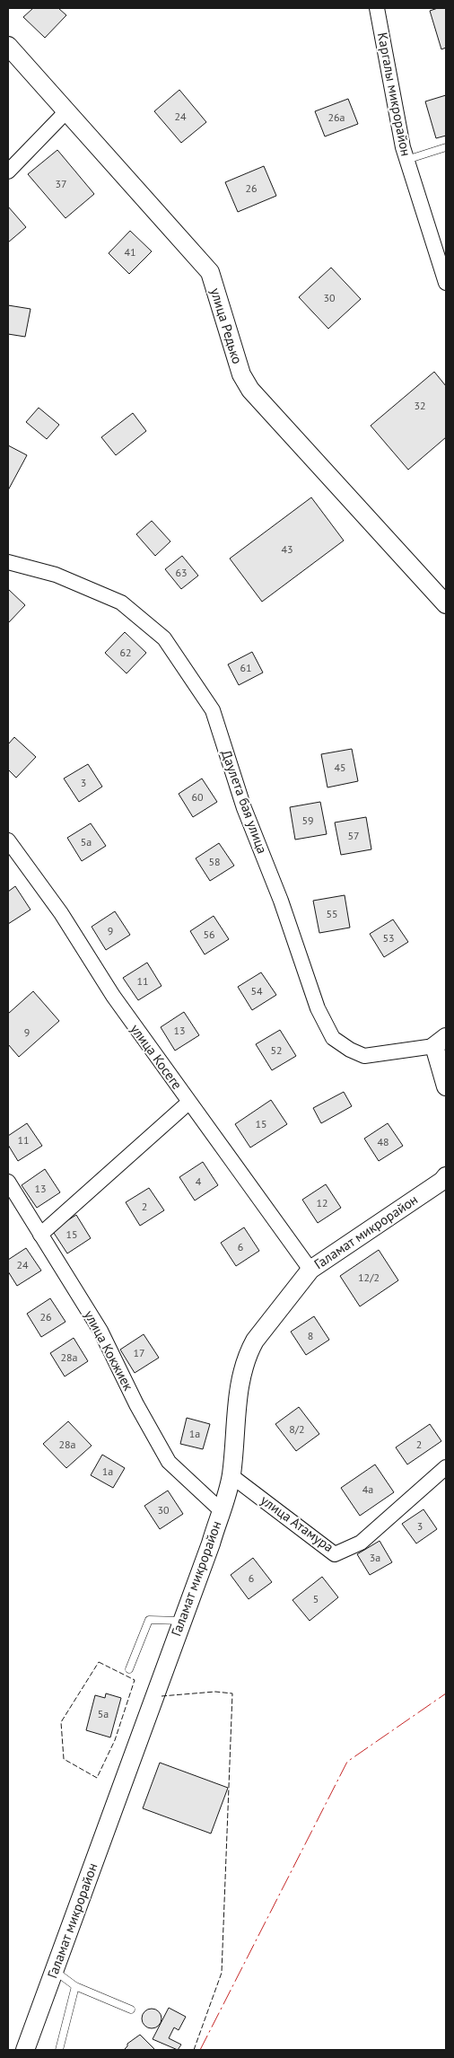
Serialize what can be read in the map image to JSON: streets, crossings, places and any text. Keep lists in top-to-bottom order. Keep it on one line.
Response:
{"streets":{"street":["Каргалы микрорайон","улица Редько","Даулета бая улица","улица Косеге","Галамат микрорайон","улица Кокжиек","улица Атамура"]},"crossings":[["улица Косеге","Галамат микрорайон"],["Галамат микрорайон","улица Кокжиек"],["Галамат микрорайон","улица Атамура"]],"house_numbers":["24","26а","37","26","41","30","32","43","63","62","61","45","3","60","59","57","5а","58","55","9","56","53","11","54","13","9","52","15","11","48","4","13","12","2","15","6","24","12/2","26","8","17","28а","8/2","1а","28а","2","1а","4а","30","3","3а","6","5","5а"]}
